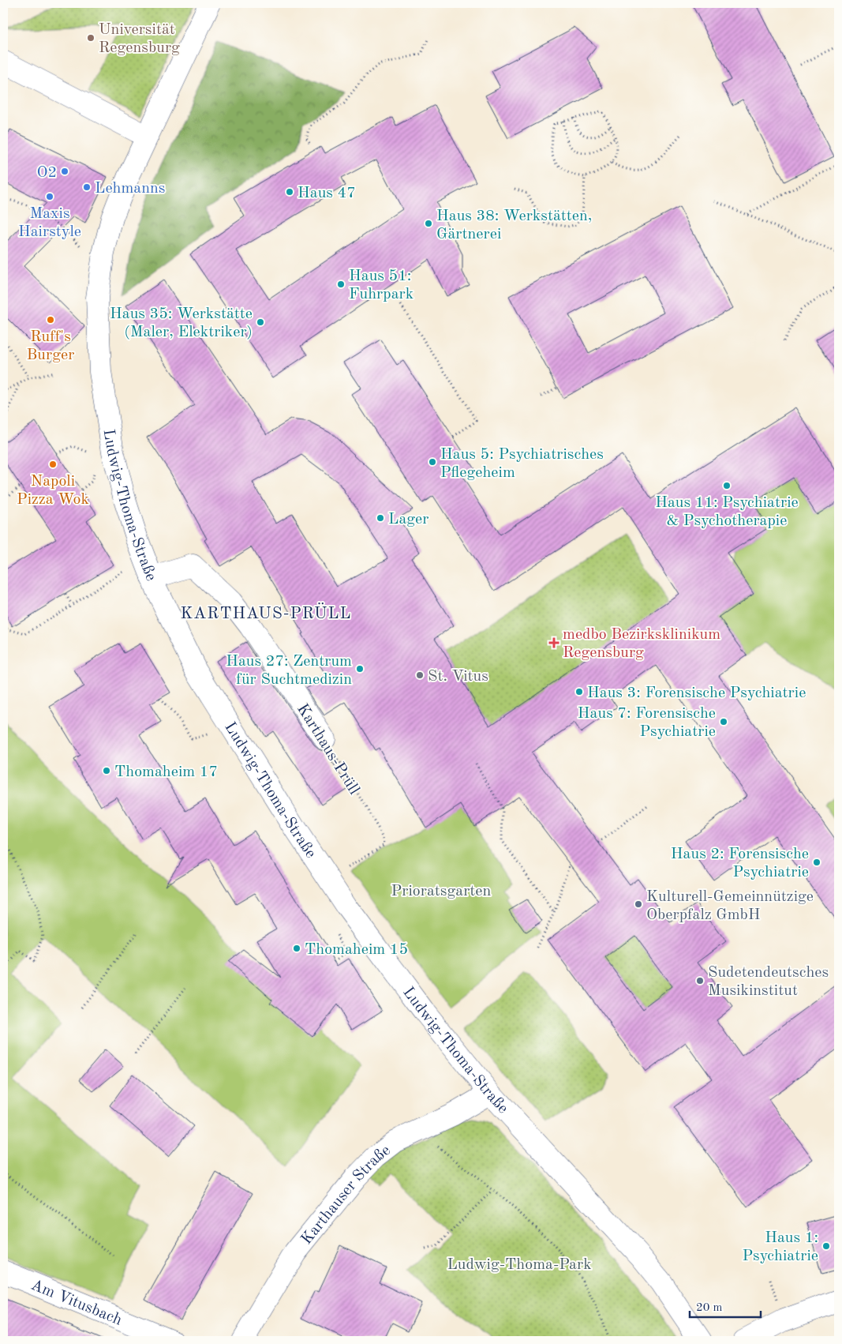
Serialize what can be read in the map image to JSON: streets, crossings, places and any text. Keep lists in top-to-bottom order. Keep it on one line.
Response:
{"streets":{"street":["Ludwig-Thoma-Straße","Karthaus-Prüll","Karthauser Straße","Am Vitusbach"]},"crossings":[["Ludwig-Thoma-Straße","Karthaus-Prüll"],["Ludwig-Thoma-Straße","Karthauser Straße"]],"districts":["KARTHAUS-PRÜLL"],"parks":["Prioratsgarten","Ludwig-Thoma-Park"],"places":{"other":["Universität Regensburg","O2","Lehmanns","Haus 47","Maxis Hairstyle","Haus 38: Werkstätten, Gärtnerei","Haus 51: Fuhrpark","Ruff's Burger","Haus 35: Werkstätte (Maler, Elektriker)","Haus 5: Psychiatrisches Pflegeheim","Napoli Pizza Wok","Haus 11: Psychiatrie & Psychotherapie","Lager","Haus 27: Zentrum für Suchtmedizin","St. Vitus","Haus 3: Forensische Psychiatrie","Haus 7: Forensische Psychiatrie","Thomaheim 17","Haus 2: Forensische Psychiatrie","Kulturell-Gemeinnützige Oberpfalz GmbH","Thomaheim 15","Sudetendeutsches Musikinstitut","Haus 1: Psychiatrie"],"health":["medbo Bezirksklinikum Regensburg"]},"scale_bar":"20 m"}
